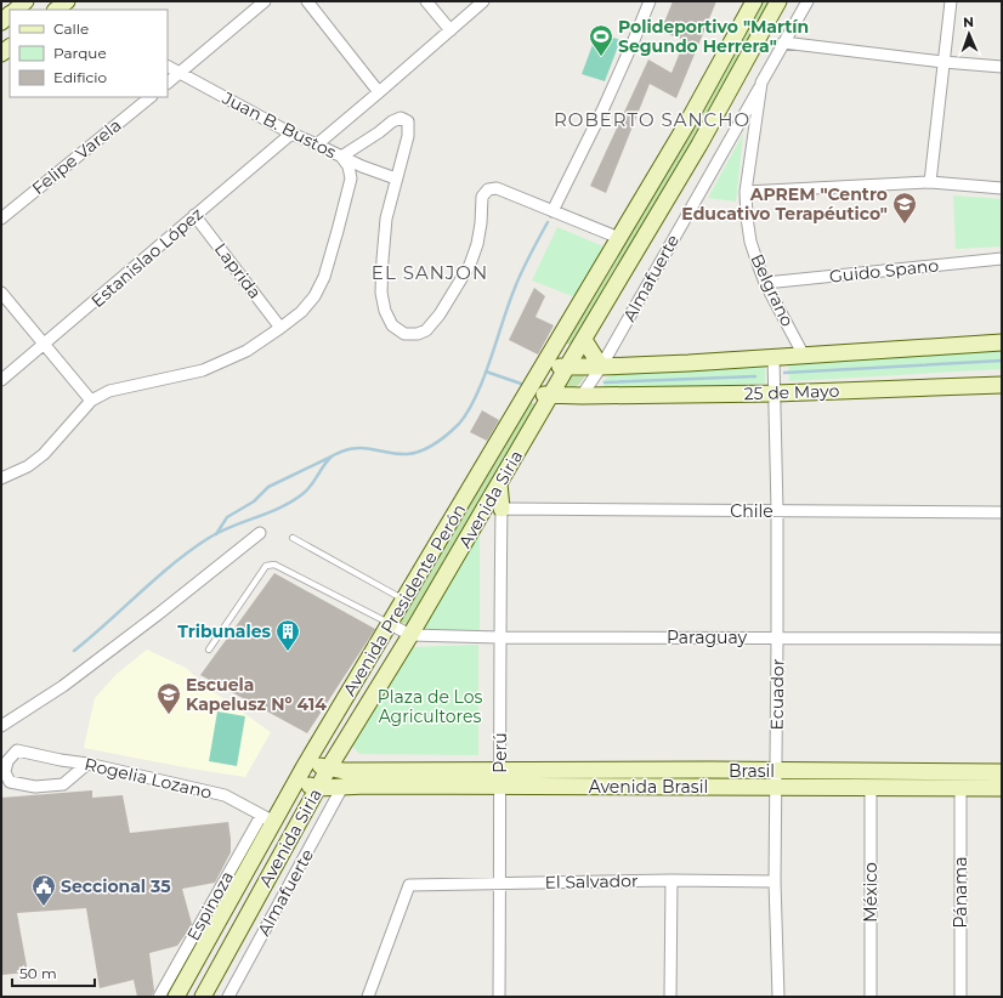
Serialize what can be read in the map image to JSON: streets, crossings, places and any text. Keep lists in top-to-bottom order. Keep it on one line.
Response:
{"streets":{"street":["Juan B. Bustos","Felipe Varela","Estanislao López","Laprida","Guido Spano","Almafuerte","Belgrano","25 de Mayo","Avenida Siria","Chile","Avenida Presidente Perón","Paraguay","Ecuador","Perú","Brasil","Rogelia Lozano","Avenida Brasil","El Salvador","México","Pánama","Espinoza"]},"crossings":[["Juan B. Bustos","Estanislao López"],["Estanislao López","Laprida"],["Guido Spano","Belgrano"],["Almafuerte","Belgrano"],["Almafuerte","25 de Mayo"],["Almafuerte","Avenida Brasil"],["Belgrano","25 de Mayo"],["25 de Mayo","Avenida Siria"],["25 de Mayo","Avenida Presidente Perón"],["25 de Mayo","Ecuador"],["Avenida Siria","Paraguay"],["Avenida Siria","Avenida Brasil"],["Chile","Ecuador"],["Chile","Perú"],["Avenida Presidente Perón","Rogelia Lozano"],["Avenida Presidente Perón","Avenida Brasil"],["Avenida Presidente Perón","Espinoza"],["Paraguay","Ecuador"],["Paraguay","Perú"],["Ecuador","Brasil"],["Ecuador","Avenida Brasil"],["Ecuador","El Salvador"],["Perú","Brasil"],["Perú","Avenida Brasil"],["Perú","El Salvador"],["Brasil","Avenida Brasil"],["Rogelia Lozano","Espinoza"],["Avenida Brasil","México"],["Avenida Brasil","Pánama"]],"districts":["ROBERTO SANCHO","EL SANJON"],"parks":["Plaza de Los Agricultores"],"places":{"sports":["Polideportivo \"Martín Segundo Herrera\""],"school or university":["APREM \"Centro Educativo Terapéutico\"","Escuela Kapelusz Nº 414"],"building":["Tribunales"],"public building":["Seccional 35"]},"legend":["Calle","Parque","Edificio"],"scale_bar":"50 m","north":"top"}
